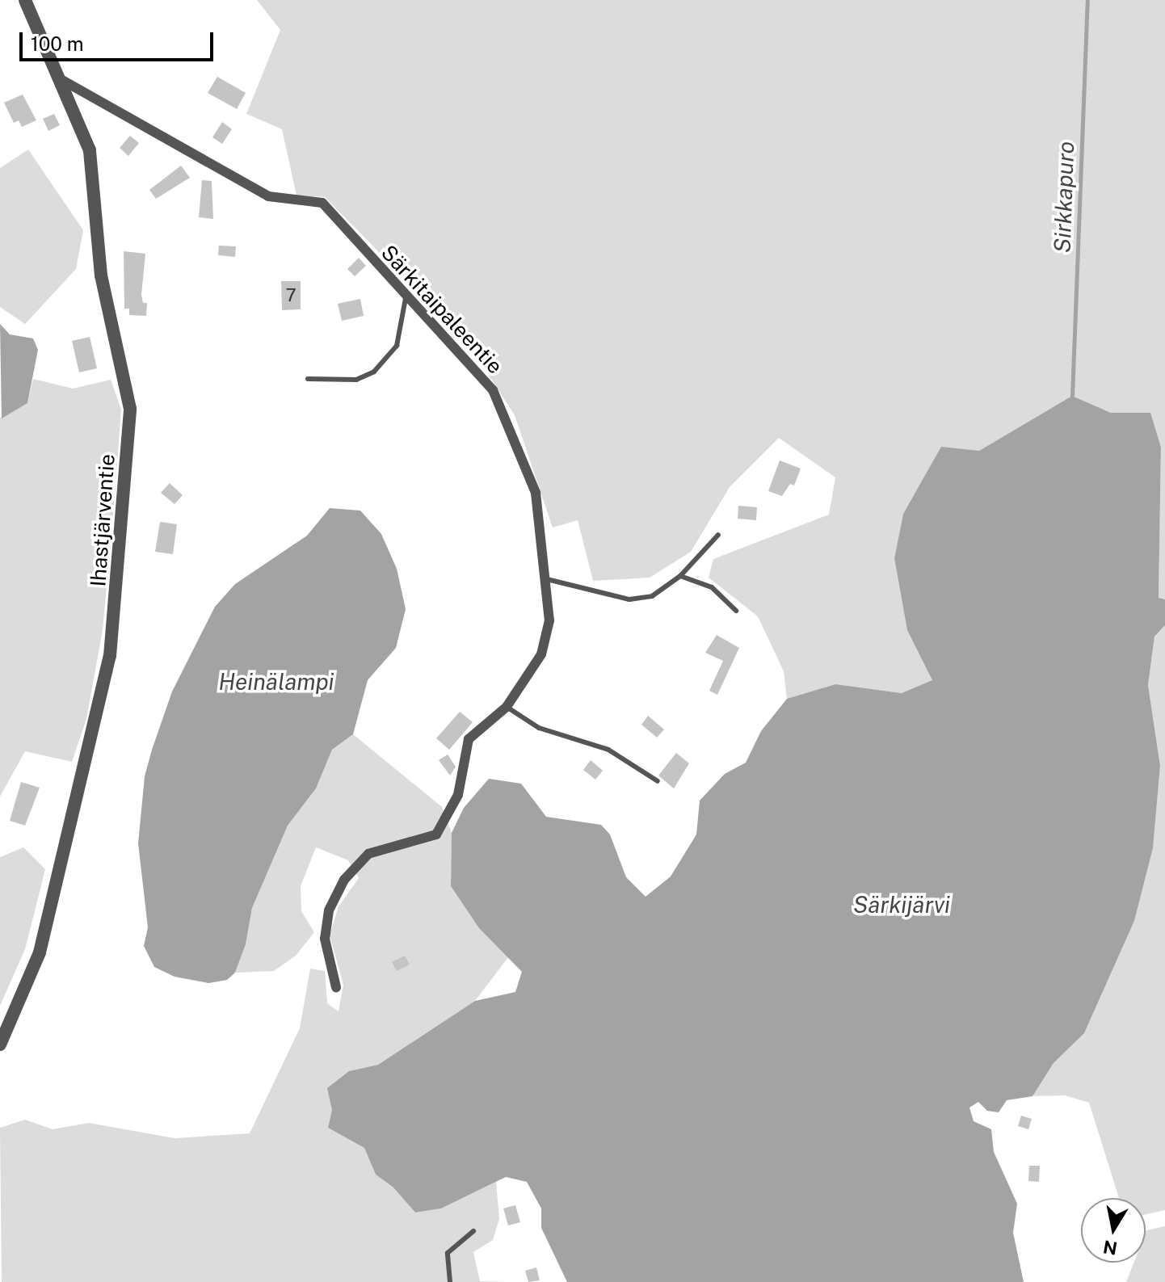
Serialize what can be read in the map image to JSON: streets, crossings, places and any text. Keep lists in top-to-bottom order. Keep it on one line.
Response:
{"streets":{"street":["Särkitaipaleentie","Ihastjärventie"]},"crossings":[["Särkitaipaleentie","Ihastjärventie"]],"water":["Sirkkapuro","Heinälampi","Särkijärvi"],"house_numbers":["7"],"scale_bar":"100 m","north":"bottom"}
